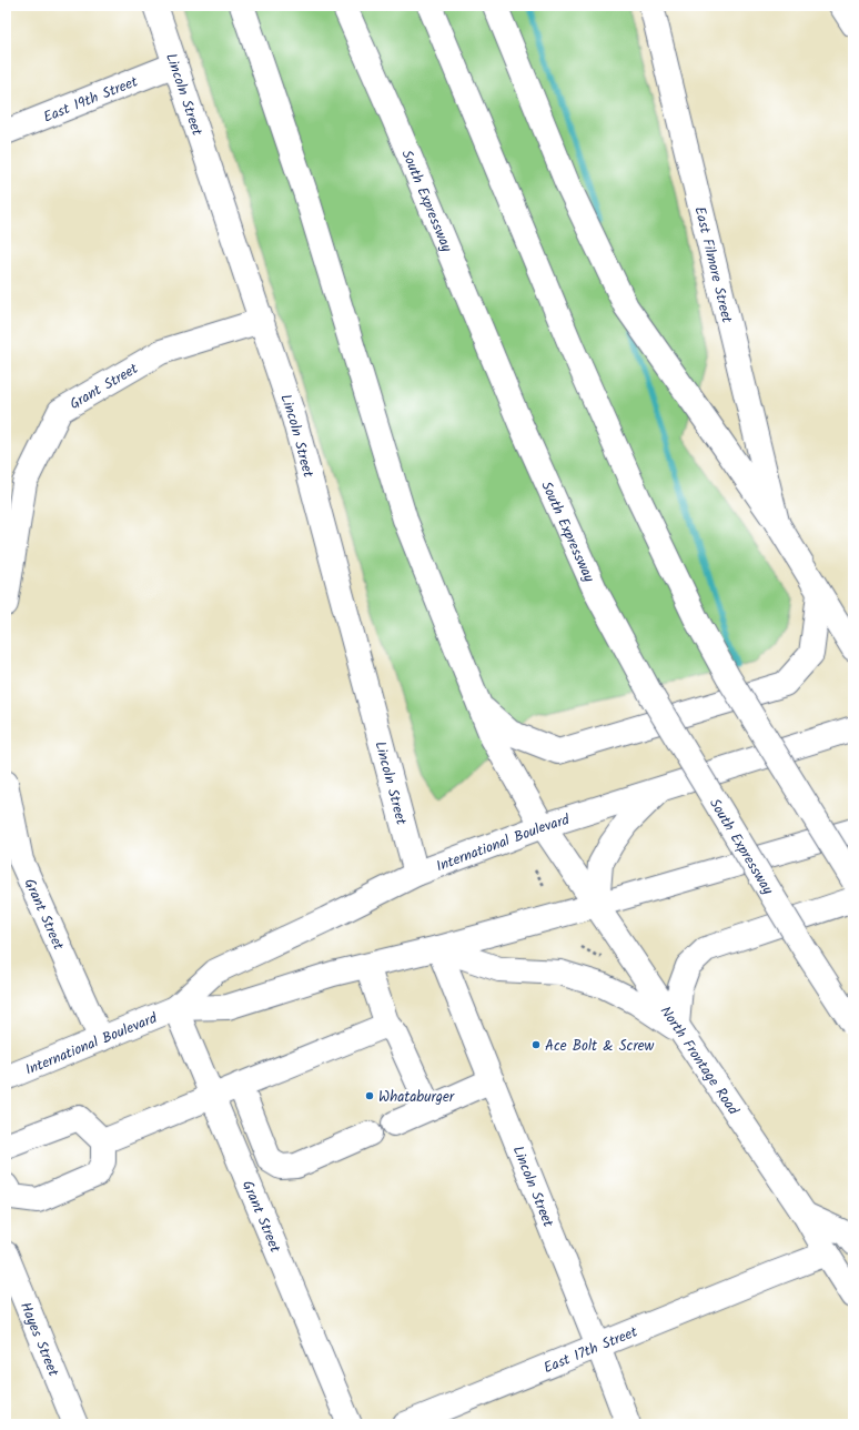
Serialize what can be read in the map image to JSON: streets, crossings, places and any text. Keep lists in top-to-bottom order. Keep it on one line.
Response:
{"streets":{"main road":["Lincoln Street","East 19th Street","South Expressway","East Filmore Street","Grant Street","International Boulevard","North Frontage Road","Hayes Street","East 17th Street"]},"crossings":[["Lincoln Street","East 19th Street"],["Lincoln Street","Grant Street"],["Lincoln Street","International Boulevard"],["Lincoln Street","East 17th Street"],["Grant Street","International Boulevard"],["International Boulevard","North Frontage Road"],["North Frontage Road","East 17th Street"]],"places":["Ace Bolt & Screw","Whataburger"]}
